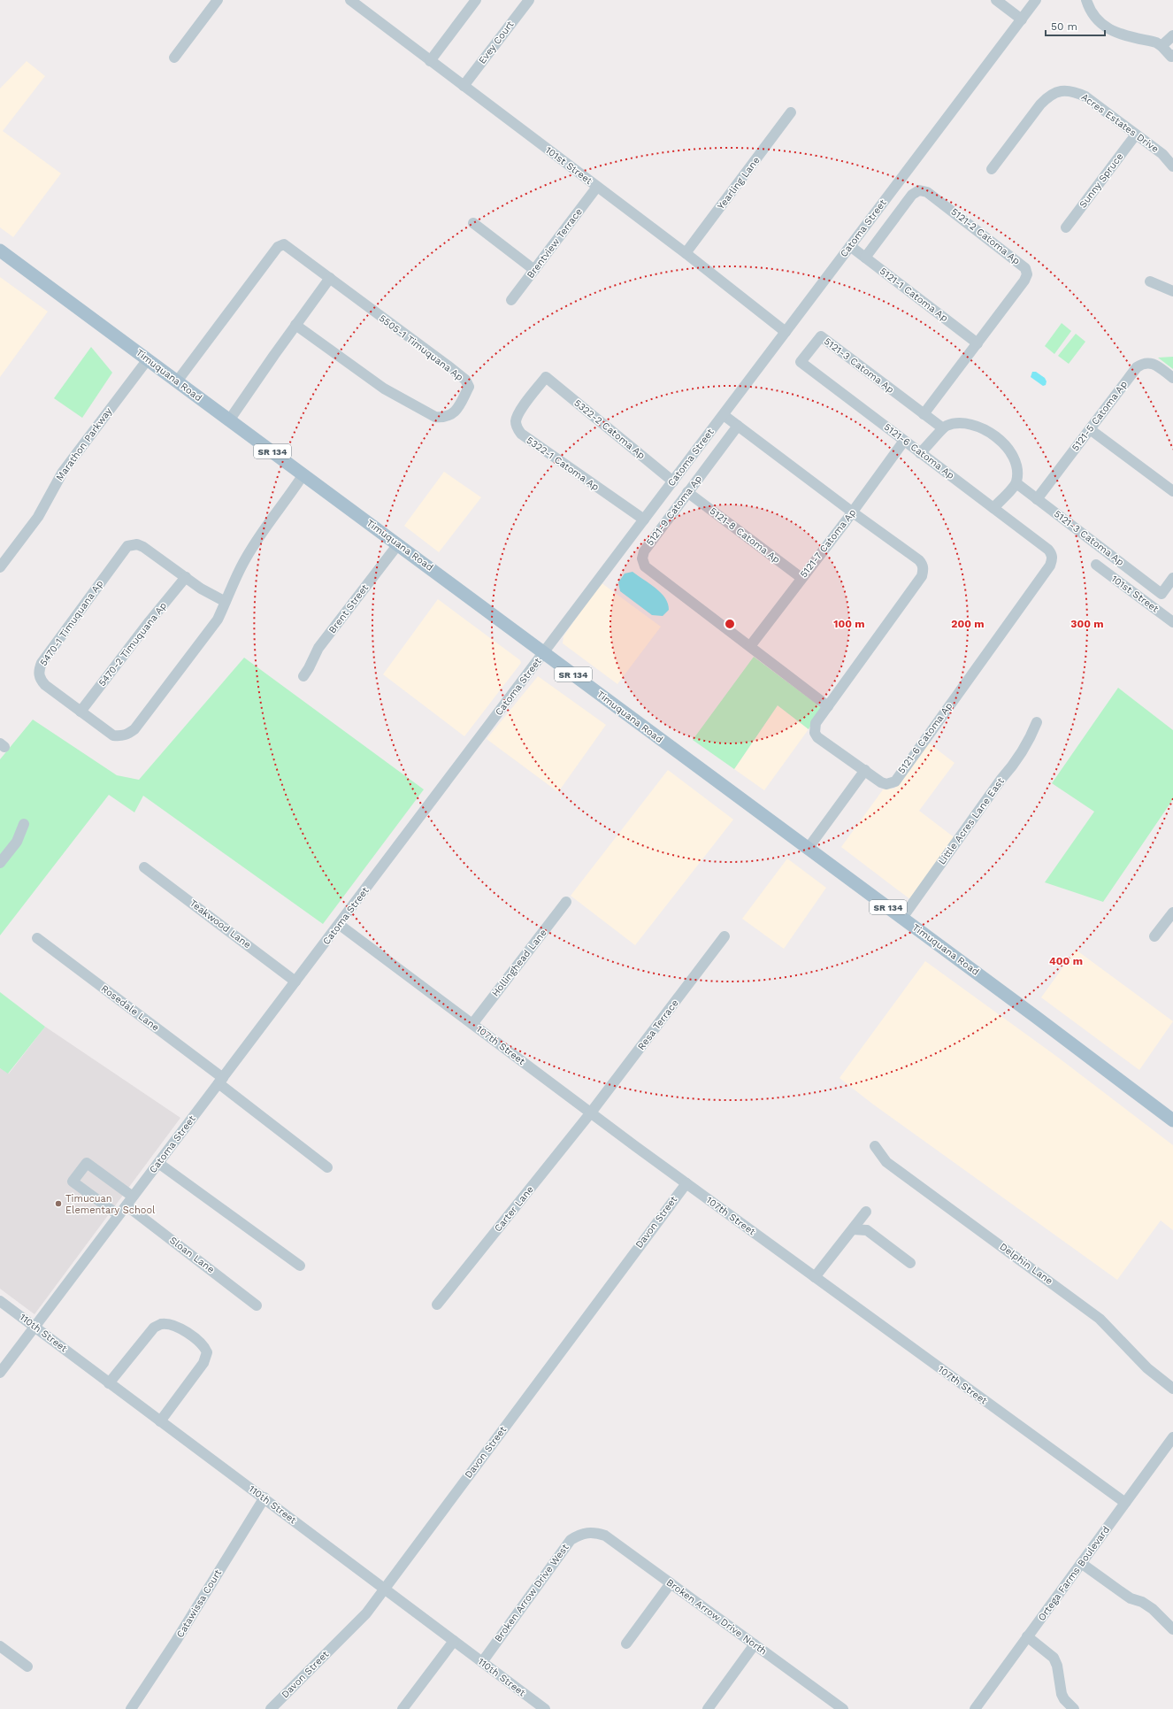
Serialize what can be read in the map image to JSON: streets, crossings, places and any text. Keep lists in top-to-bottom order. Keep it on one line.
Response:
{"streets":{"main road":["Timuquana Road","SR 134"],"street":["Evey Court","Acres Estates Drive","101st Street","Sunny Spruce","Yearling Lane","Catoma Street","5121-2 Catoma Ap","Brentview Terrace","5121-1 Catoma Ap","5505-1 Timuquana Ap","5121-3 Catoma Ap","5121-5 Catoma Ap","5322-2 Catoma Ap","Marathon Parkway","5121-6 Catoma Ap","5322-1 Catoma Ap","5121-9 Catoma Ap","5121-8 Catoma Ap","5121-7 Catoma Ap","Brent Street","5470-1 Timuquana Ap","5470-2 Timuquana Ap","Little Acres Lane East","Teakwood Lane","Hollinghead Lane","Rosedale Lane","Resa Terrace","107th Street","Carter Lane","Davon Street","Sloan Lane","Delphin Lane","110th Street","Ortega Farms Boulevard","Broken Arrow Drive West","Catawissa Court","Broken Arrow Drive North"]},"crossings":[["Evey Court","101st Street"],["Acres Estates Drive","Sunny Spruce"],["101st Street","Yearling Lane"],["101st Street","Catoma Street"],["101st Street","Brentview Terrace"],["Catoma Street","5121-1 Catoma Ap"],["Catoma Street","Timuquana Road"],["Catoma Street","5322-2 Catoma Ap"],["Catoma Street","5121-6 Catoma Ap"],["Catoma Street","5322-1 Catoma Ap"],["Catoma Street","Teakwood Lane"],["Catoma Street","Rosedale Lane"],["Catoma Street","107th Street"],["Catoma Street","Sloan Lane"],["Catoma Street","110th Street"],["5121-2 Catoma Ap","5121-1 Catoma Ap"],["5121-2 Catoma Ap","5121-3 Catoma Ap"],["5121-3 Catoma Ap","5121-5 Catoma Ap"],["5121-3 Catoma Ap","5121-6 Catoma Ap"],["Timuquana Road","Marathon Parkway"],["Timuquana Road","Brent Street"],["Timuquana Road","5470-1 Timuquana Ap"],["Timuquana Road","Little Acres Lane East"],["5322-2 Catoma Ap","5322-1 Catoma Ap"],["5121-6 Catoma Ap","5121-9 Catoma Ap"],["5121-6 Catoma Ap","5121-7 Catoma Ap"],["5121-9 Catoma Ap","5121-8 Catoma Ap"],["5121-9 Catoma Ap","5121-7 Catoma Ap"],["5121-8 Catoma Ap","5121-7 Catoma Ap"],["5470-1 Timuquana Ap","5470-2 Timuquana Ap"],["Hollinghead Lane","107th Street"],["Resa Terrace","107th Street"],["Resa Terrace","Carter Lane"],["107th Street","Carter Lane"],["107th Street","Davon Street"],["107th Street","Ortega Farms Boulevard"],["Davon Street","110th Street"],["110th Street","Broken Arrow Drive West"],["110th Street","Catawissa Court"],["Broken Arrow Drive West","Broken Arrow Drive North"]],"places":["Timucuan Elementary School"],"scale_bar":"50 m","rings":["100 m","200 m","300 m","400 m"]}
